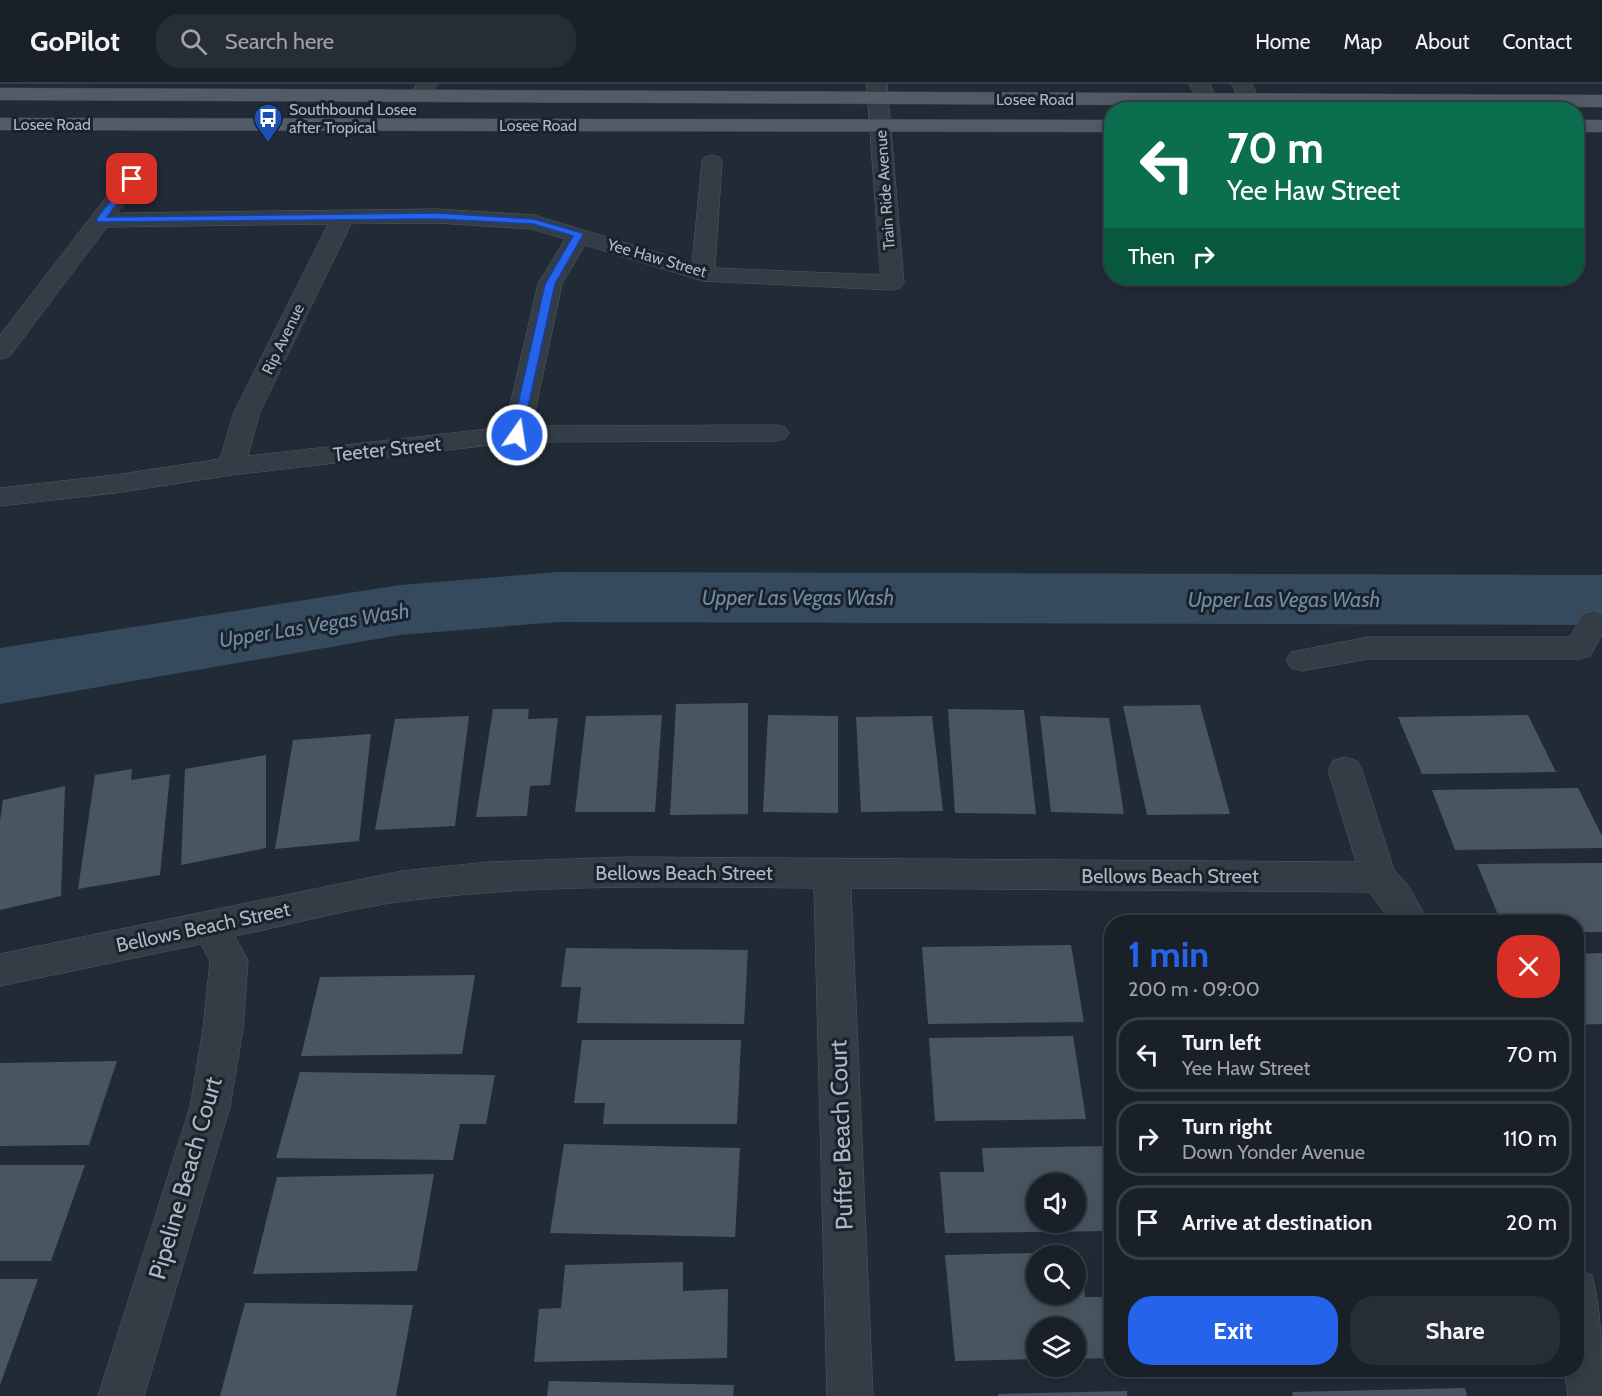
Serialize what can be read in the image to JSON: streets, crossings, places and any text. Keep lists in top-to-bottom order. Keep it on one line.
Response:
{"streets":{"main road":["Losee Road"],"street":["Train Ride Avenue","Yee Haw Street","Rip Avenue","Teeter Street","Bellows Beach Street","Puffer Beach Court","Pipeline Beach Court"]},"crossings":[["Losee Road","Train Ride Avenue"],["Train Ride Avenue","Yee Haw Street"],["Yee Haw Street","Rip Avenue"],["Rip Avenue","Teeter Street"],["Bellows Beach Street","Puffer Beach Court"],["Bellows Beach Street","Pipeline Beach Court"]],"water":["Upper Las Vegas Wash"],"places":{"bus stop":["Southbound Losee after Tropical"]},"page":{"header":"GoPilot","search":"Search here","nav":["Home","Map","About","Contact"],"turn":["70 m","Yee Haw Street"],"then":"Then","heading":["1 min","200 m · 09:00"],"list":[{"name":"Turn left","note":"Yee Haw Street","value":"70 m"},{"name":"Turn right","note":"Down Yonder Avenue","value":"110 m"},{"name":"Arrive at destination","value":"20 m"}],"buttons":["Exit","Share"]}}
